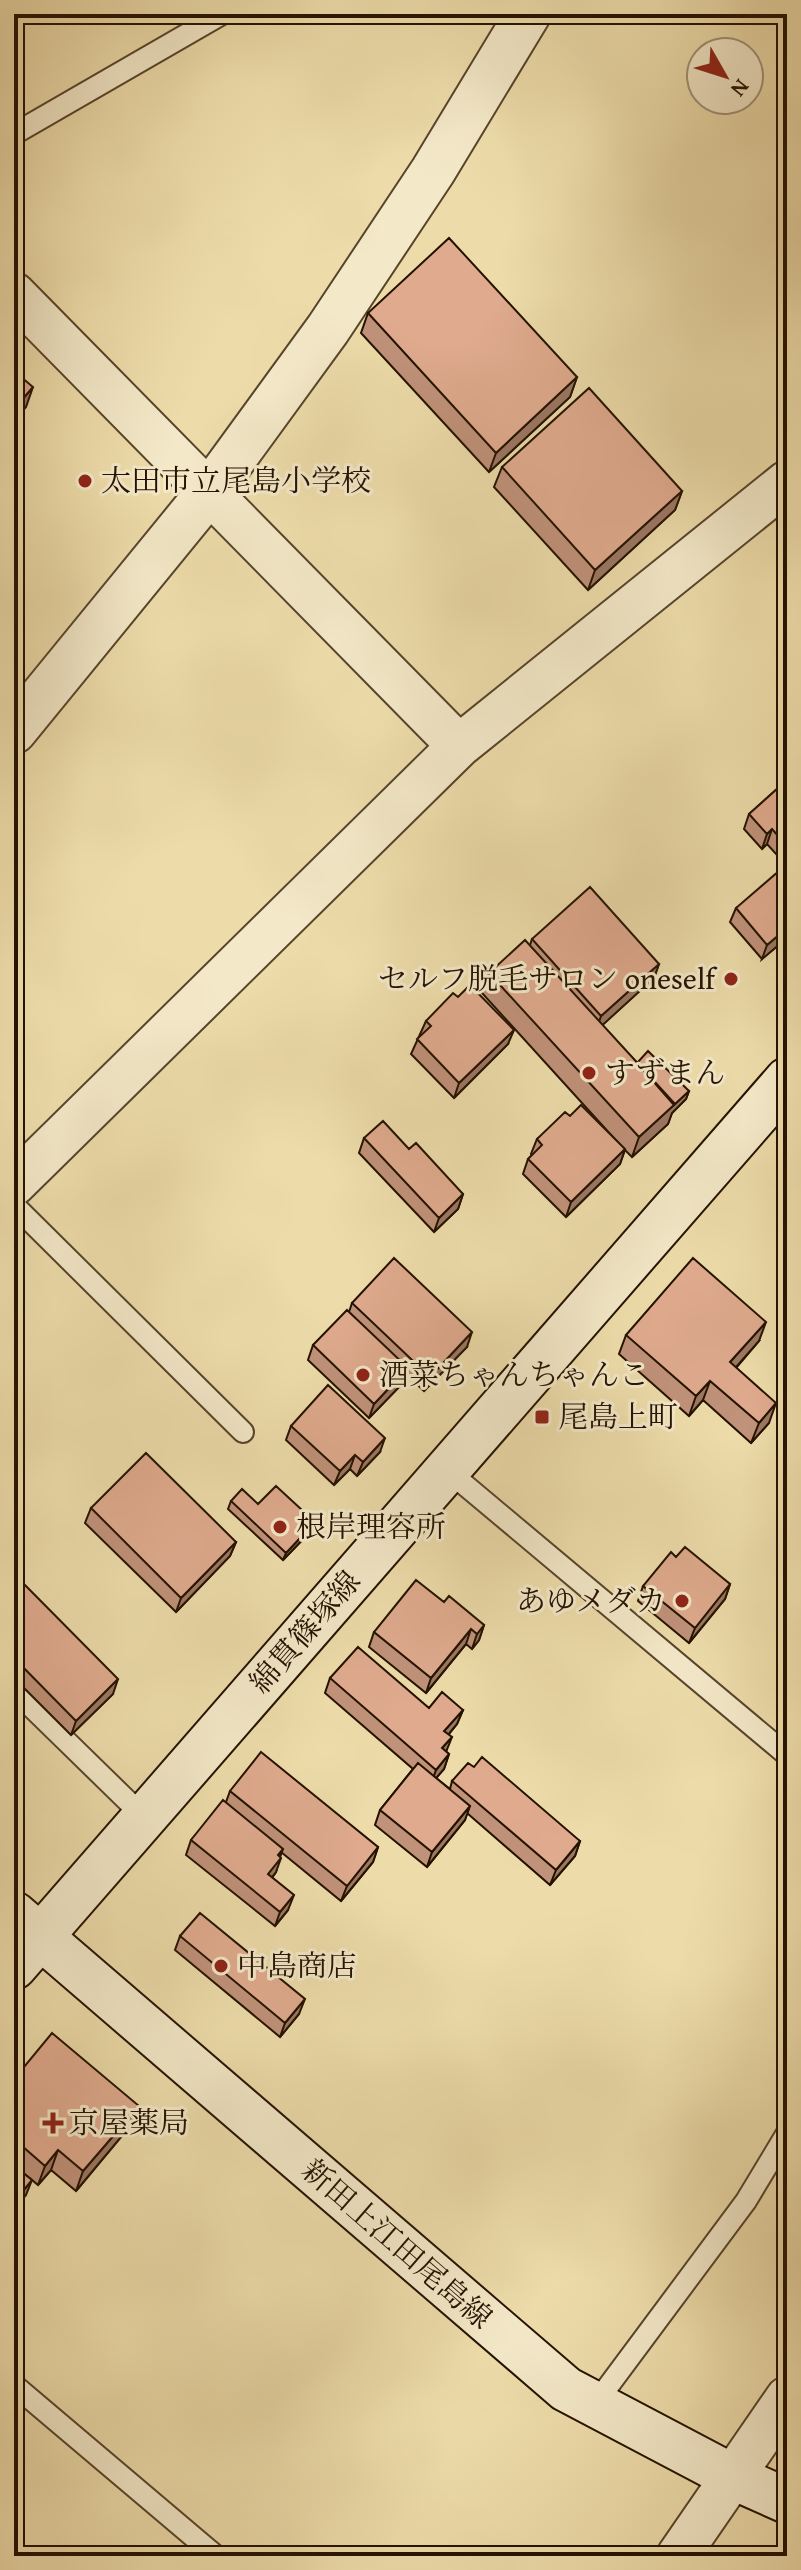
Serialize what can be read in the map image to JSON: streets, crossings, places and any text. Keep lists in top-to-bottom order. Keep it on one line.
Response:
{"streets":{"main road":["綿貫篠塚線","新田上江田尾島線"]},"crossings":[["綿貫篠塚線","新田上江田尾島線"]],"places":{"other":["太田市立尾島小学校","セルフ脱毛サロン oneself","すずまん","酒菜ちゃんちゃんこ","根岸理容所","あゆメダカ","中島商店"],"transit":["尾島上町"],"health":["京屋薬局"]},"north":"bottom right"}
